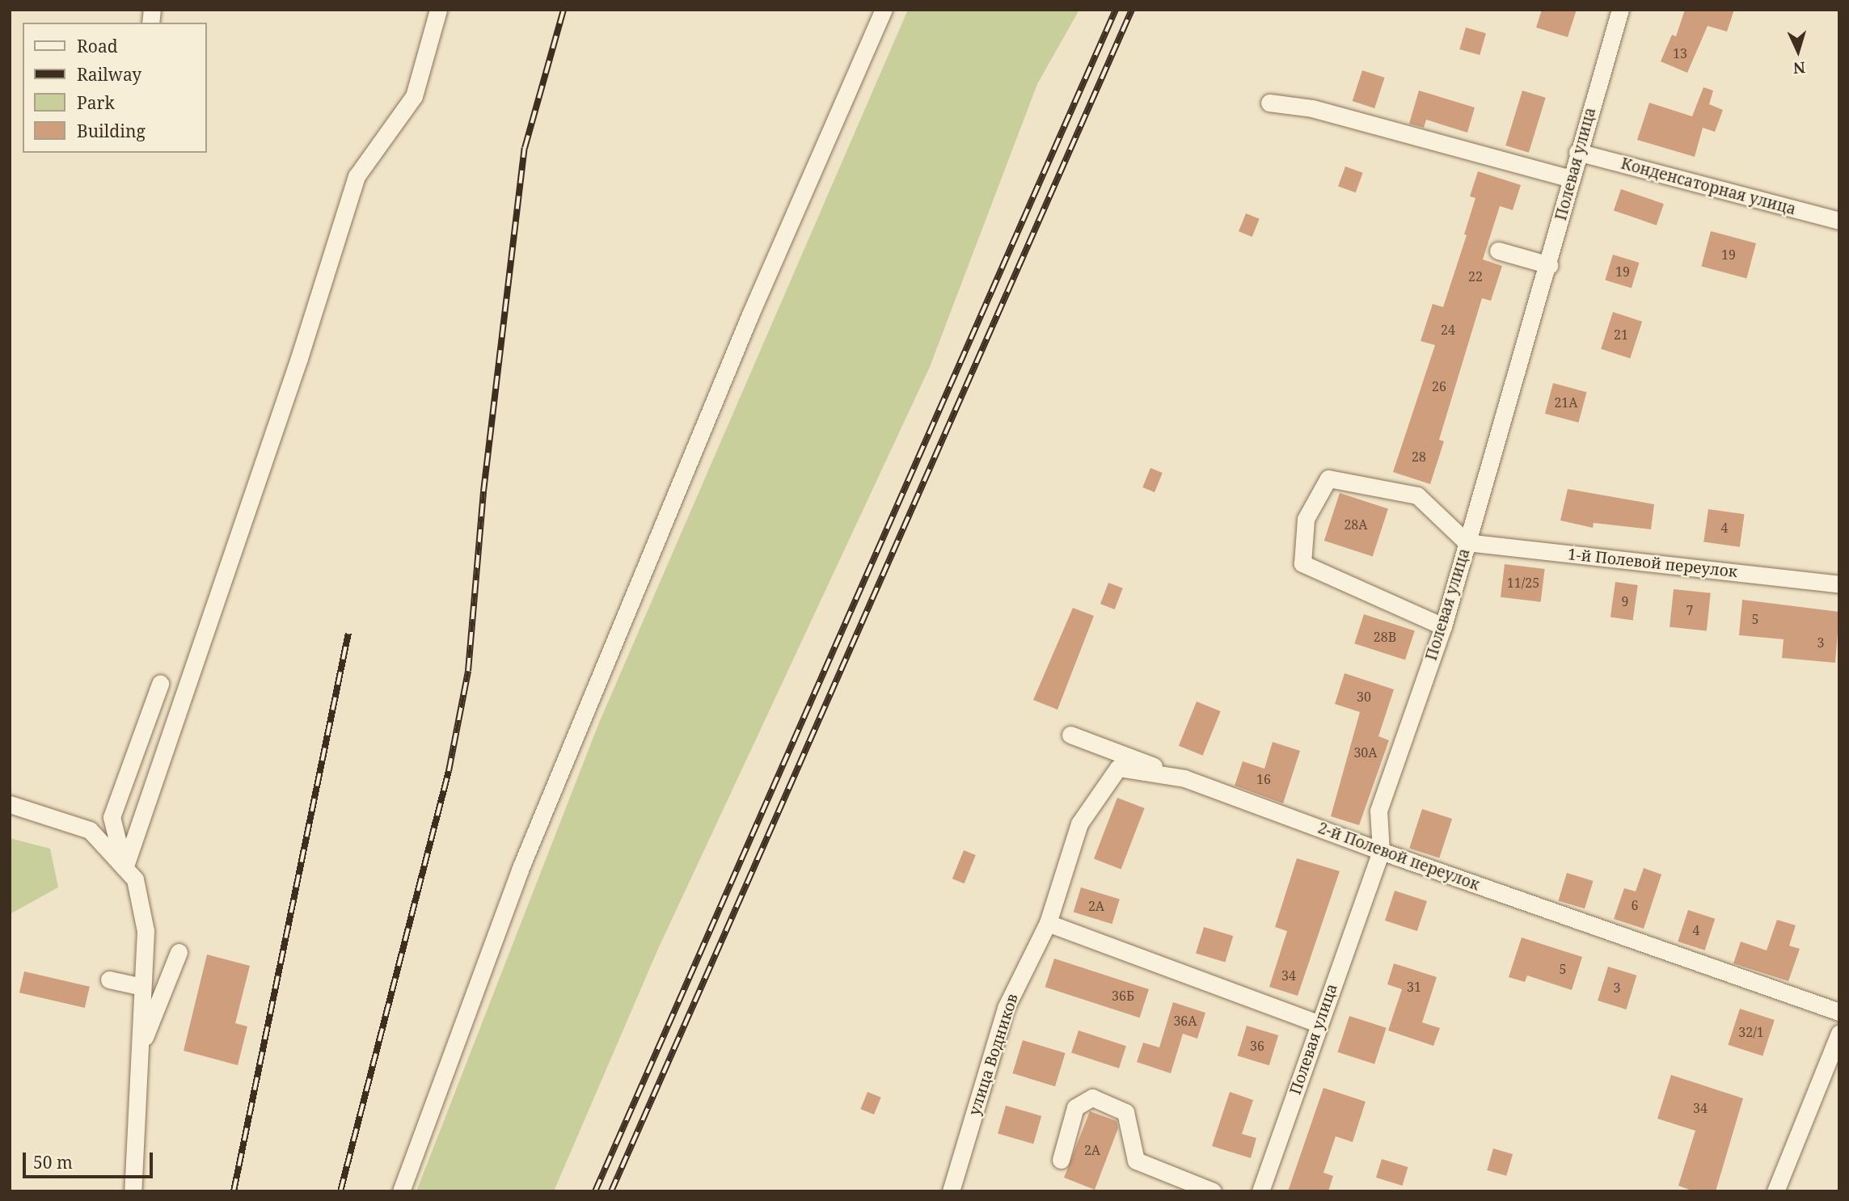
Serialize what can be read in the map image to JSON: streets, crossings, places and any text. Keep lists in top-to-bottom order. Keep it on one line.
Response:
{"streets":{"street":["Полевая улица","Конденсаторная улица","1-й Полевой переулок","2-й Полевой переулок","улица Водников"]},"crossings":[["Полевая улица","Конденсаторная улица"],["Полевая улица","1-й Полевой переулок"],["Полевая улица","2-й Полевой переулок"],["2-й Полевой переулок","улица Водников"]],"house_numbers":["13","19","19","22","24","21","26","21А","28","28А","4","11/25","9","7","5","28В","3","30","30А","16","6","2А","4","5","34","31","3","36Б","36А","32/1","36","34","2А"],"legend":["Road","Railway","Park","Building"],"scale_bar":"50 m","north":"bottom"}
